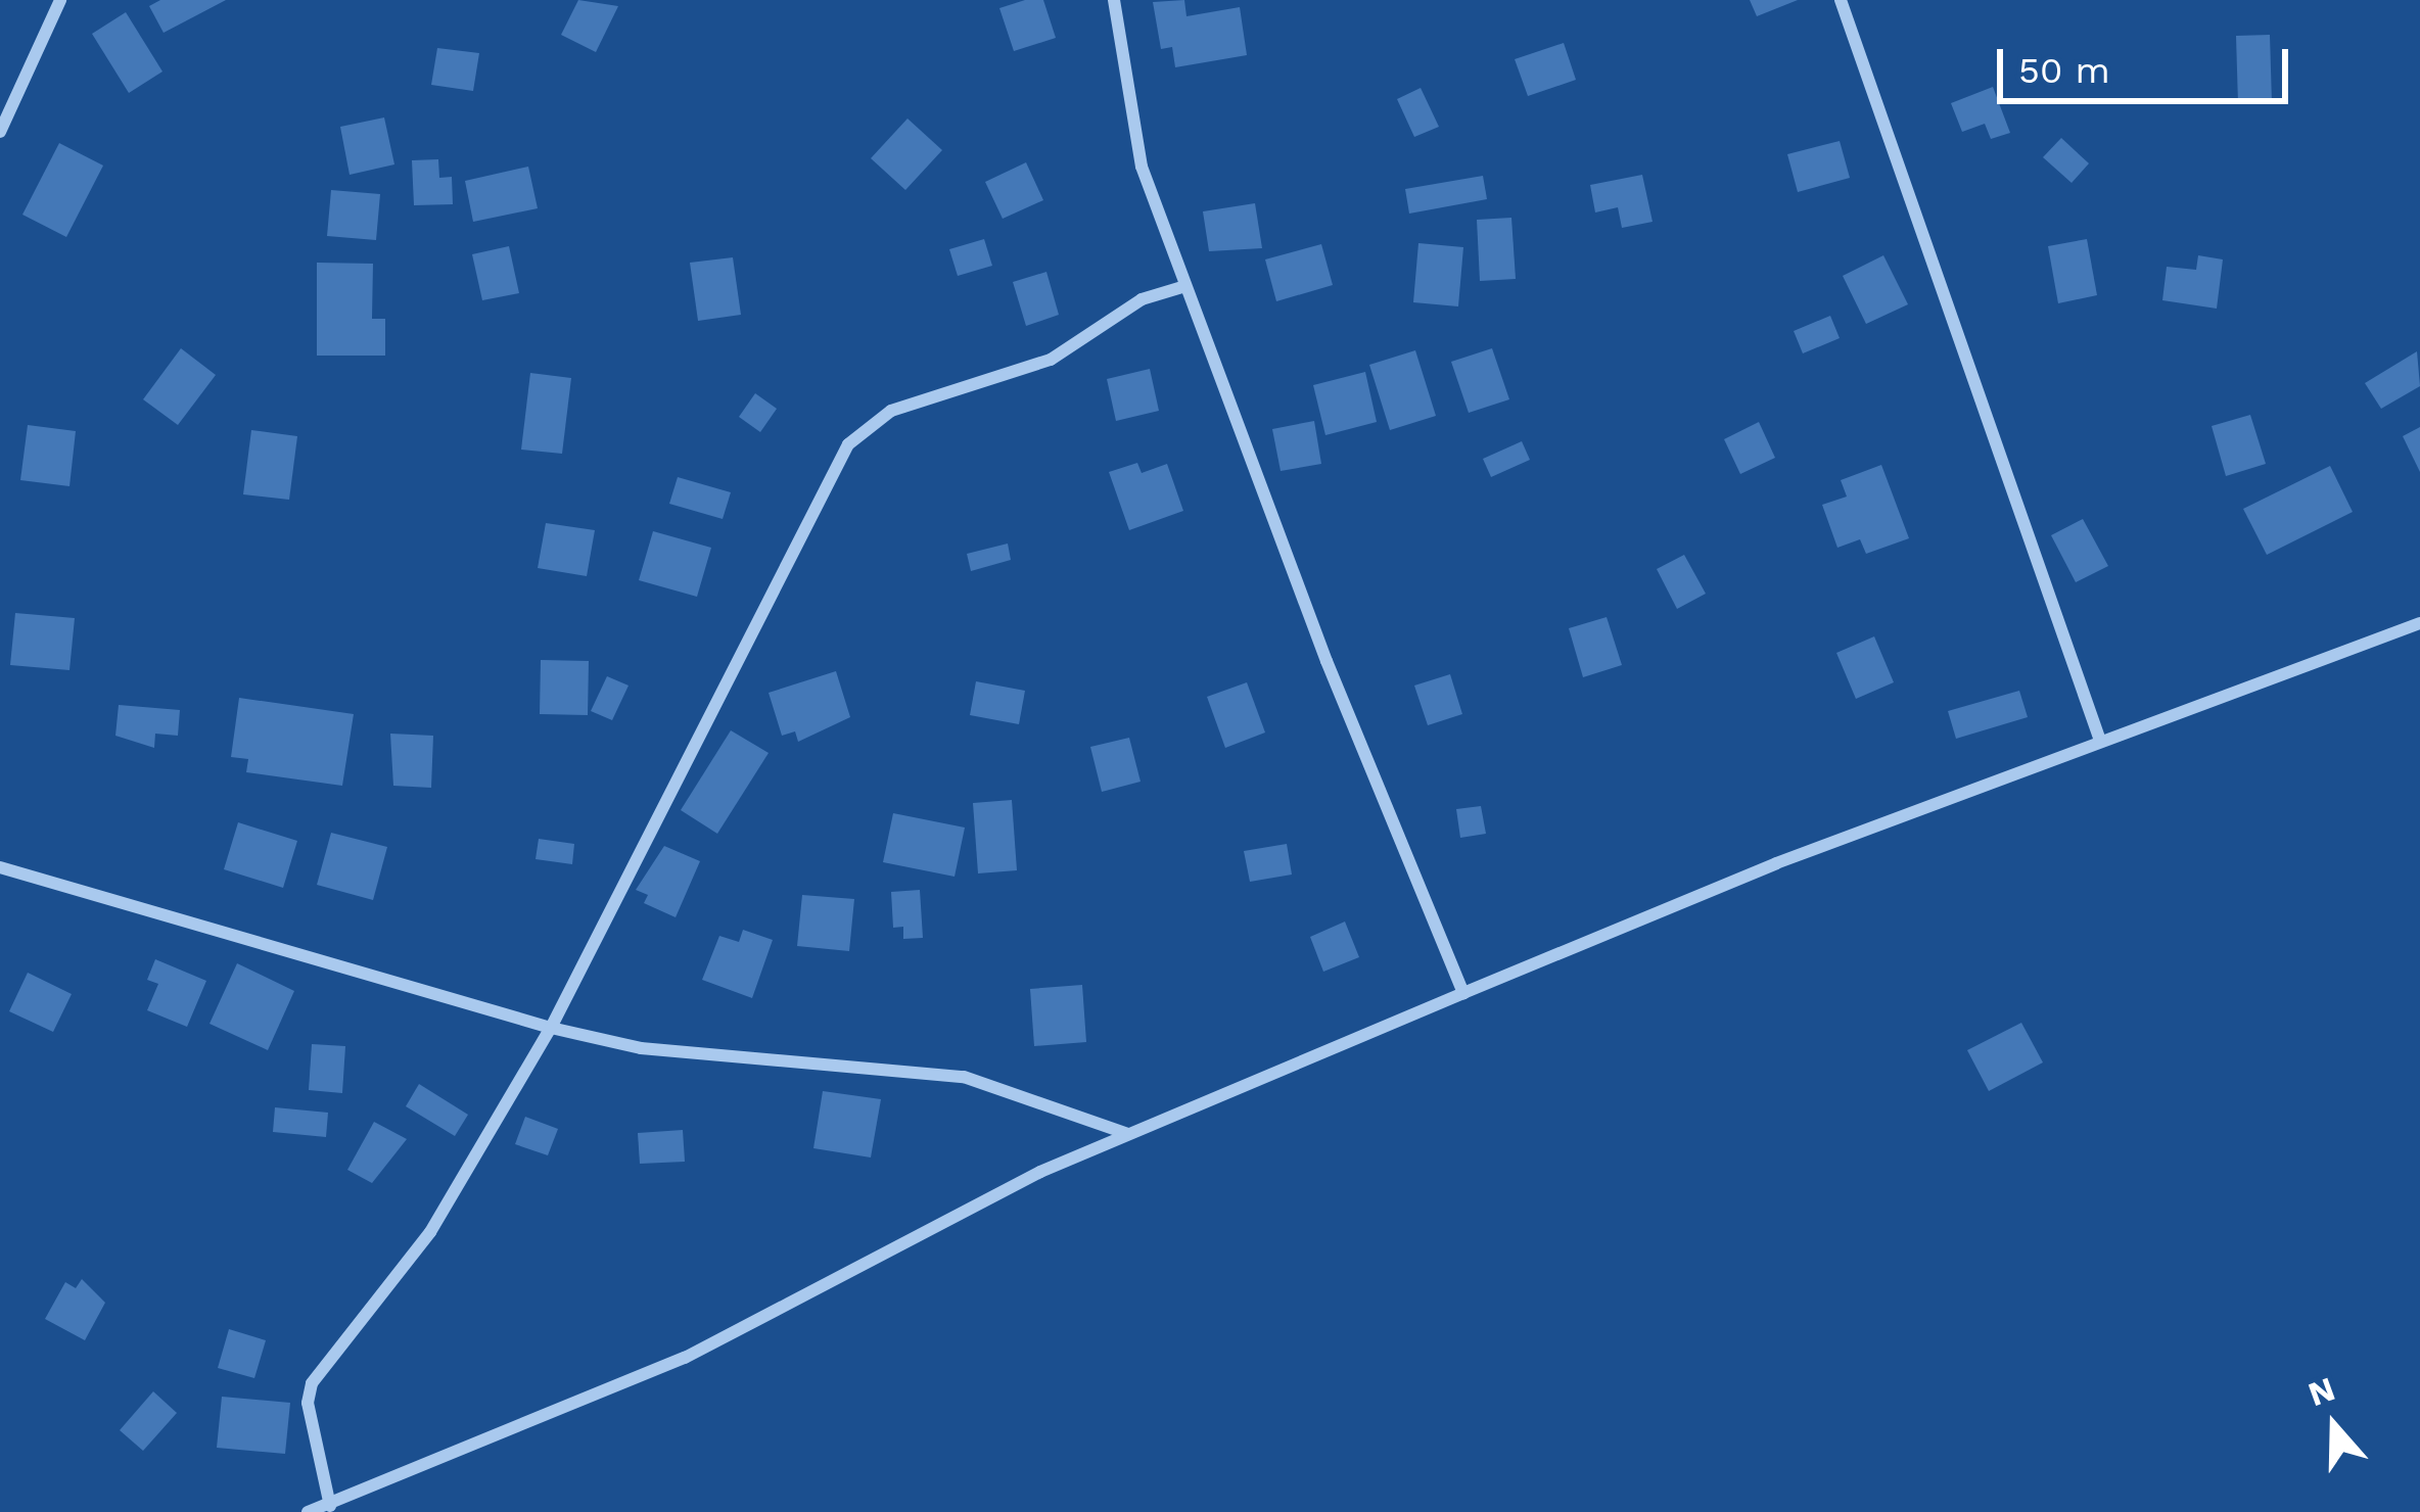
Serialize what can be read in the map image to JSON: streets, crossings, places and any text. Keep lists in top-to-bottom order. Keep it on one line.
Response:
{"scale_bar":"50 m","north":"top"}
